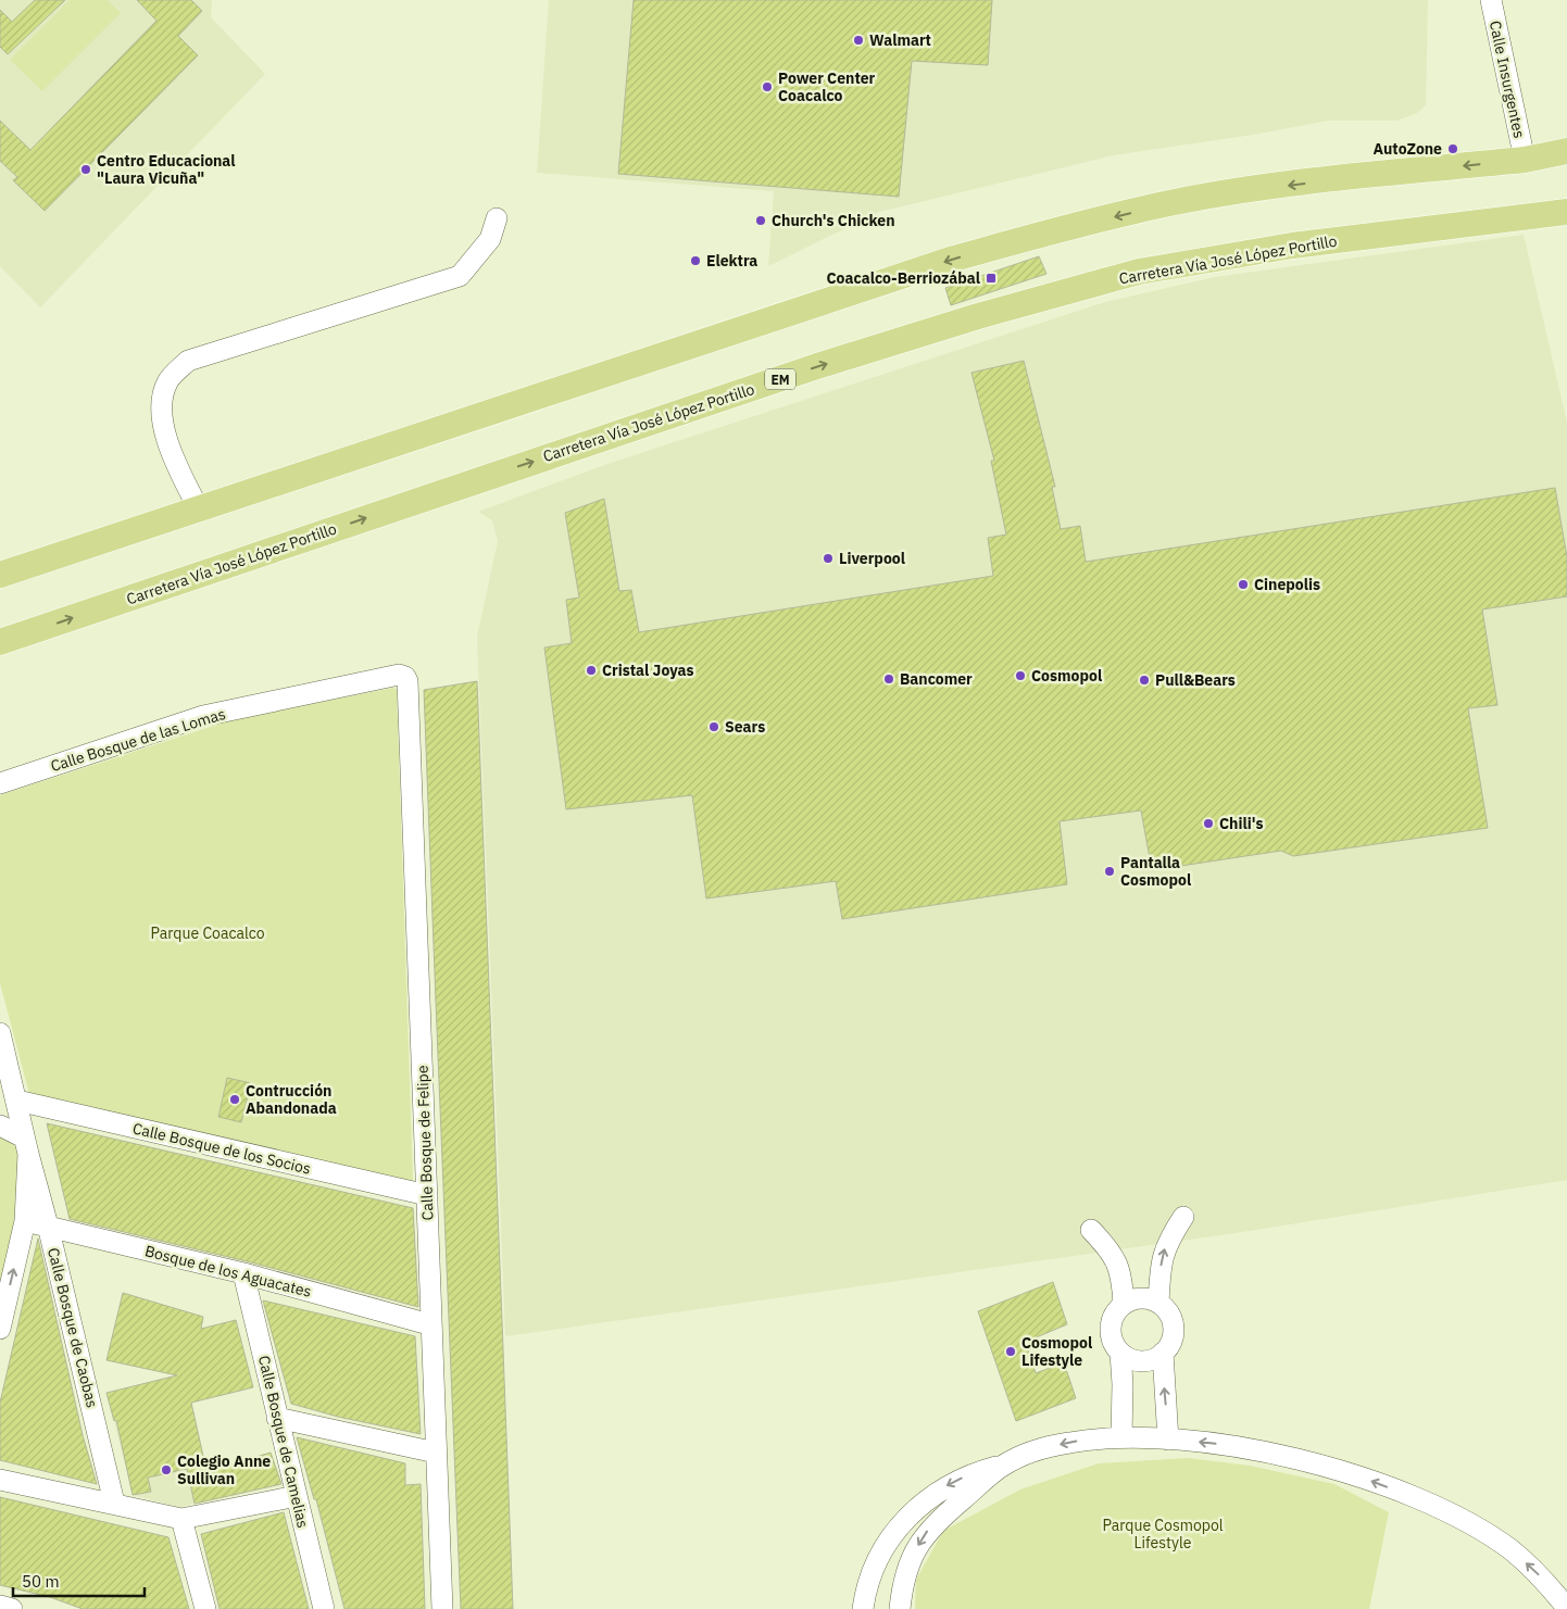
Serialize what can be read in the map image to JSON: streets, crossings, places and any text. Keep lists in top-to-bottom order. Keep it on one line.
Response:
{"streets":{"main road":["Carretera Vía José López Portillo","EM"],"street":["Calle Insurgentes","Calle Bosque de las Lomas","Calle Bosque de Felipe","Calle Bosque de los Socios","Bosque de los Aguacates","Calle Bosque de Caobas","Calle Bosque de Camelias"]},"crossings":[["Calle Bosque de las Lomas","Calle Bosque de Felipe"],["Calle Bosque de Felipe","Calle Bosque de los Socios"],["Calle Bosque de Felipe","Bosque de los Aguacates"],["Bosque de los Aguacates","Calle Bosque de Caobas"],["Bosque de los Aguacates","Calle Bosque de Camelias"]],"parks":["Parque Coacalco","Parque Cosmopol Lifestyle"],"places":{"other":["Walmart","Power Center Coacalco","AutoZone","Centro Educacional \"Laura Vicuña\"","Church's Chicken","Elektra","Liverpool","Cinepolis","Cristal Joyas","Cosmopol","Bancomer","Pull&Bears","Sears","Chili's","Pantalla Cosmopol","Contrucción Abandonada","Cosmopol Lifestyle","Colegio Anne Sullivan"],"transit":["Coacalco-Berriozábal"]},"scale_bar":"50 m"}
